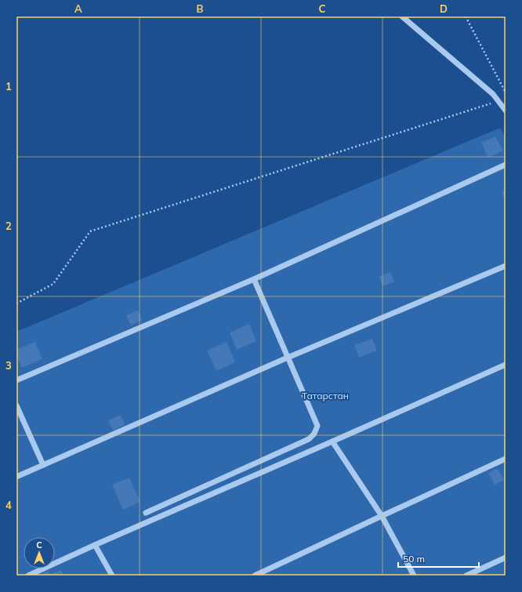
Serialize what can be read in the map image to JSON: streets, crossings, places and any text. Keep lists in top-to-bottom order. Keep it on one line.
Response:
{"parks":["Татарстан"],"scale_bar":"50 m","north":"top","grid":{"columns":["A","B","C","D"],"rows":["1","2","3","4"]}}
